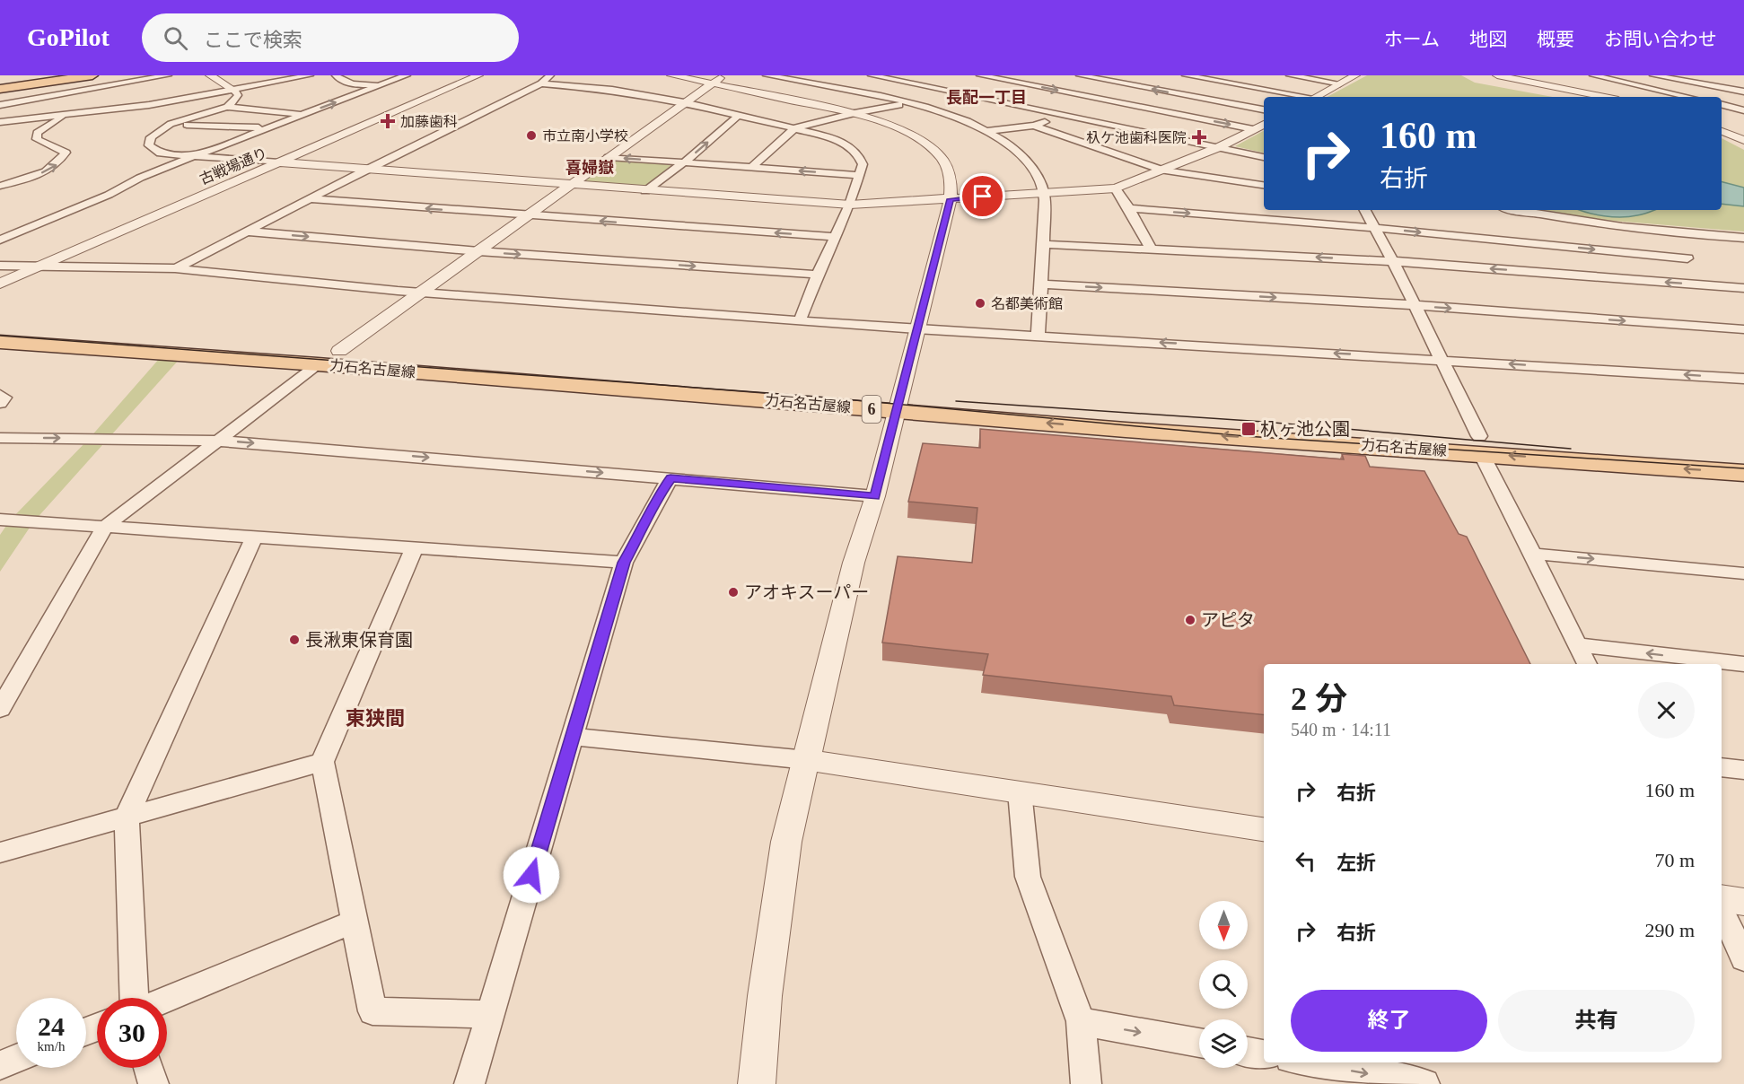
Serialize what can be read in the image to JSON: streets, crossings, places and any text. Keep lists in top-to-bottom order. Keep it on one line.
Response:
{"streets":{"main road":["力石名古屋線","6"],"street":["古戦場通り"]},"districts":["長配一丁目","喜婦嶽","東狭間"],"places":{"health":["加藤歯科","杁ケ池歯科医院"],"other":["市立南小学校","名都美術館","アオキスーパー","アピタ","長湫東保育園"],"transit":["杁ヶ池公園"]},"north":"bottom","page":{"header":"GoPilot","search":"ここで検索","nav":["ホーム","地図","概要","お問い合わせ"],"turn":["160 m","右折"],"heading":["2 分","540 m · 14:11"],"list":[{"name":"右折","value":"160 m"},{"name":"左折","value":"70 m"},{"name":"右折","value":"290 m"}],"buttons":["終了","共有"],"speed":"24 km/h","limit":"30"}}
